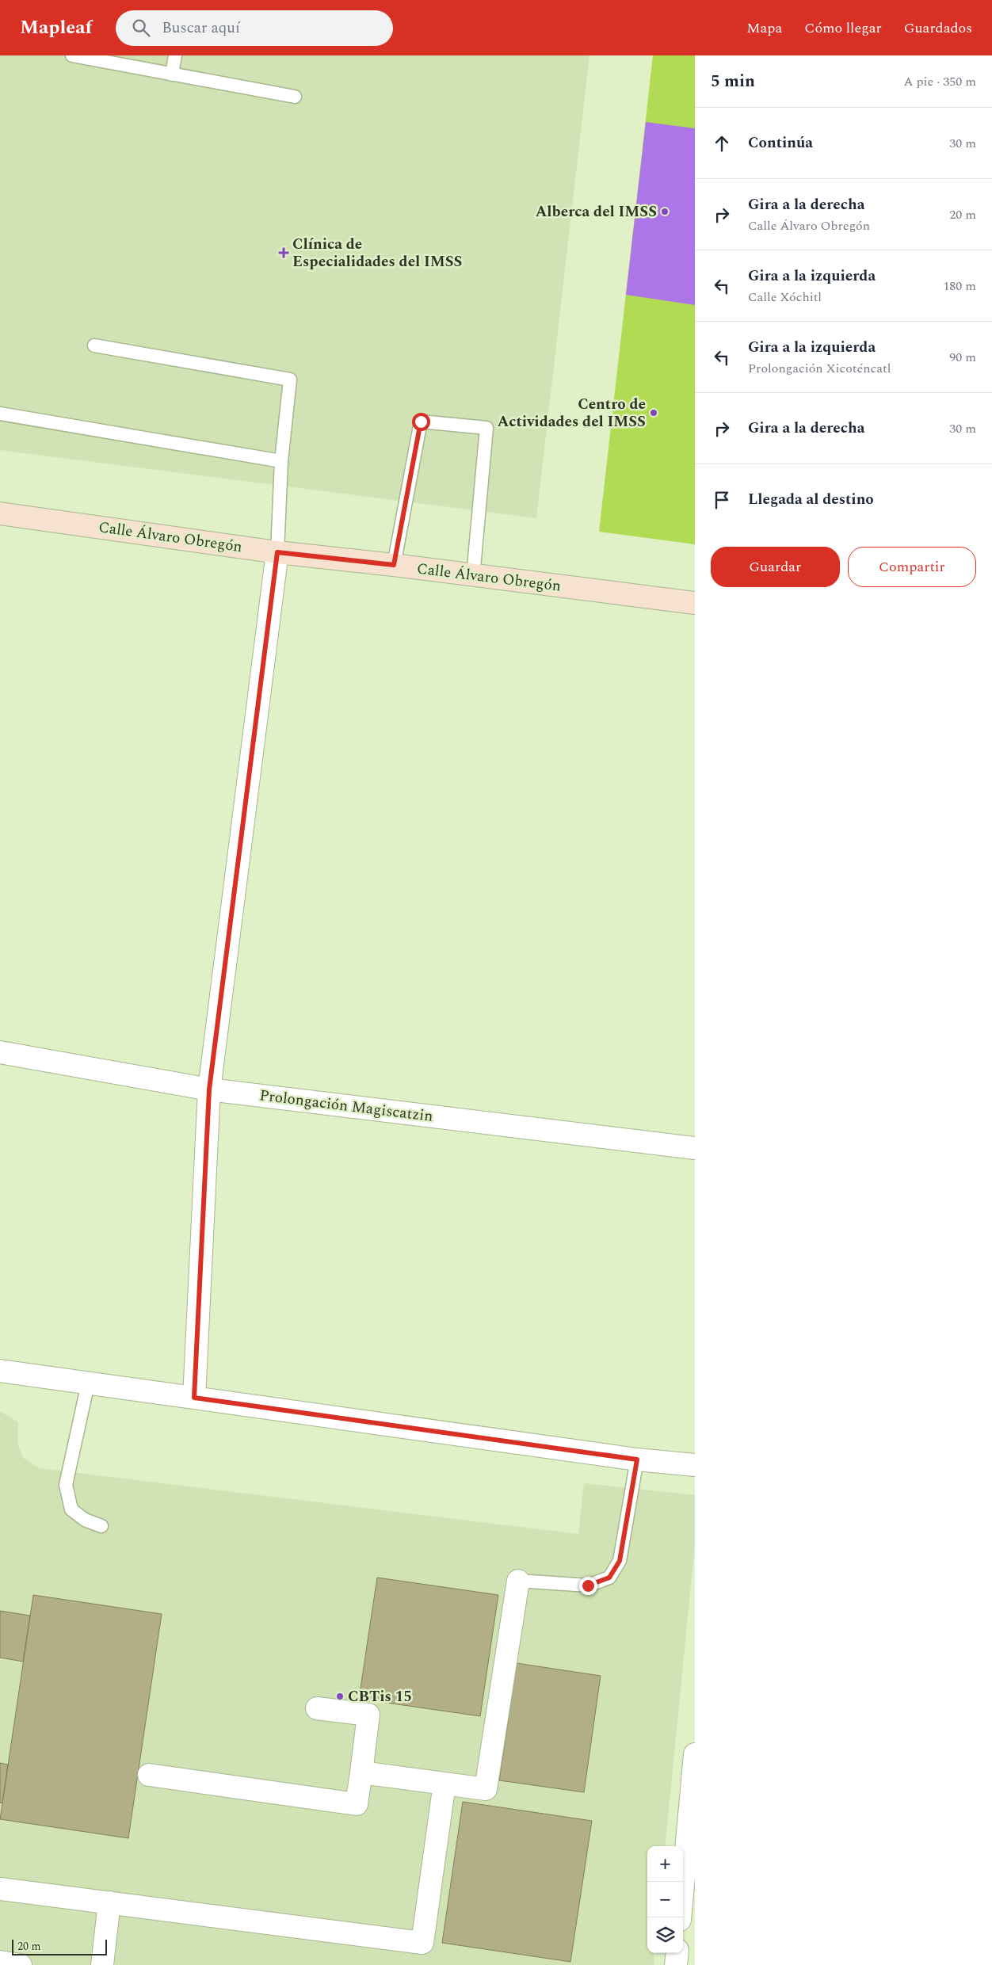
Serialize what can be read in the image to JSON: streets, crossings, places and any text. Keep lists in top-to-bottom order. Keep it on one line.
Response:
{"streets":{"street":["Calle Álvaro Obregón","Prolongación Magiscatzin"]},"places":{"other":["Alberca del IMSS","Centro de Actividades del IMSS","CBTis 15"],"health":["Clínica de Especialidades del IMSS"]},"scale_bar":"20 m","page":{"header":"Mapleaf","search":"Buscar aquí","nav":["Mapa","Cómo llegar","Guardados"],"heading":["5 min","A pie · 350 m"],"list":[["Continúa","30 m"],["Gira a la derecha","Calle Álvaro Obregón","20 m"],["Gira a la izquierda","Calle Xóchitl","180 m"],["Gira a la izquierda","Prolongación Xicoténcatl","90 m"],["Gira a la derecha","30 m"],"Llegada al destino"],"buttons":["Guardar","Compartir"],"map_buttons":["+","−"],"scale":"20 m"}}
